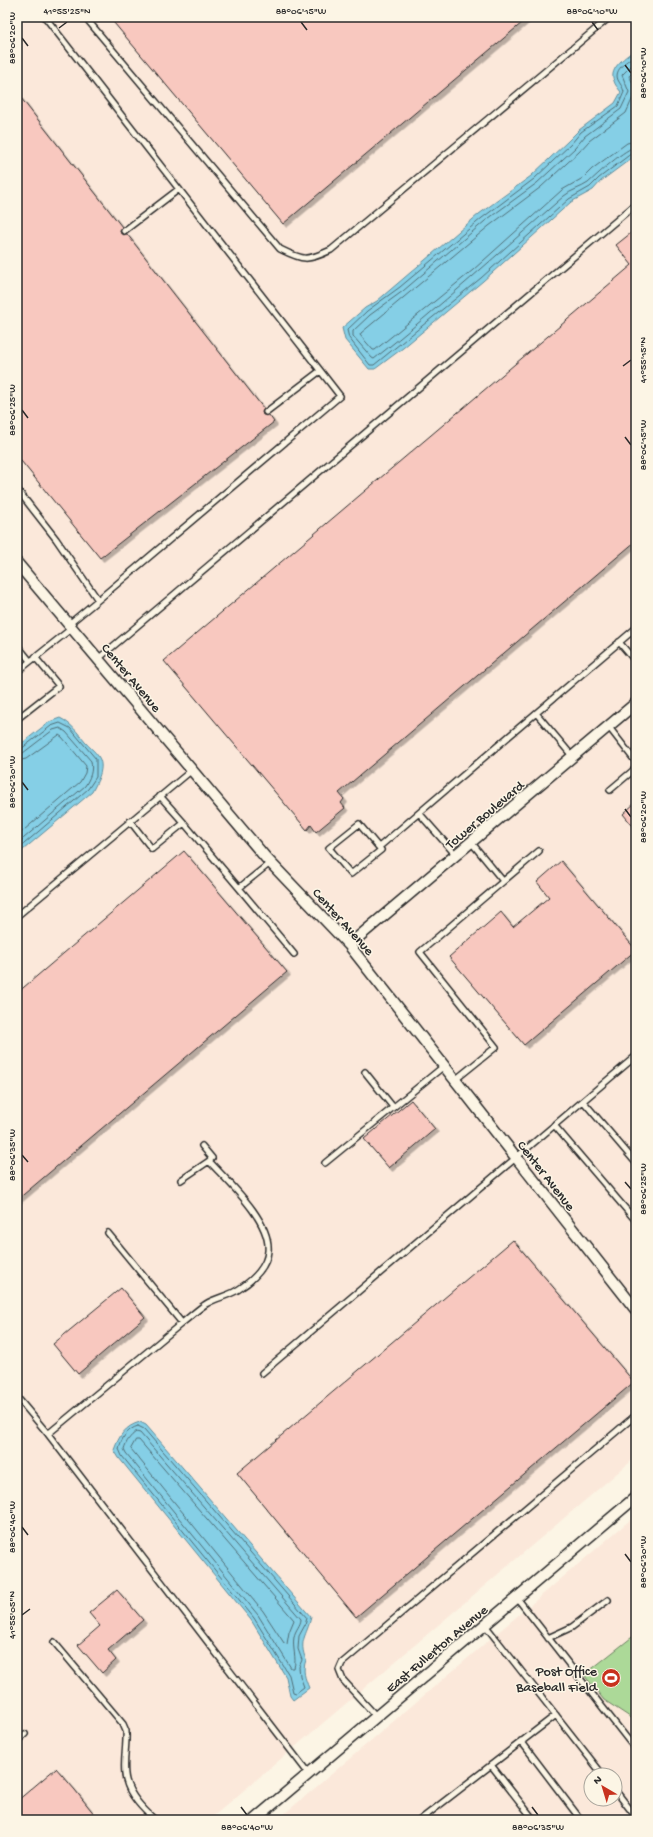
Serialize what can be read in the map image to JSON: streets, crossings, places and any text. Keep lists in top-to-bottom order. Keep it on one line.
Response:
{"streets":{"street":["Center Avenue","Tower Boulevard","East Fullerton Avenue"]},"crossings":[["Center Avenue","Tower Boulevard"]],"places":{"sports":["Post Office Baseball Field"]},"north":"top left","coordinates":["41°55'25\"N","88°06'15\"W","88°06'10\"W","88°06'20\"W","41°55'15\"N","88°06'25\"W","88°06'30\"W","88°06'35\"W","88°06'40\"W","41°55'05\"N"]}
